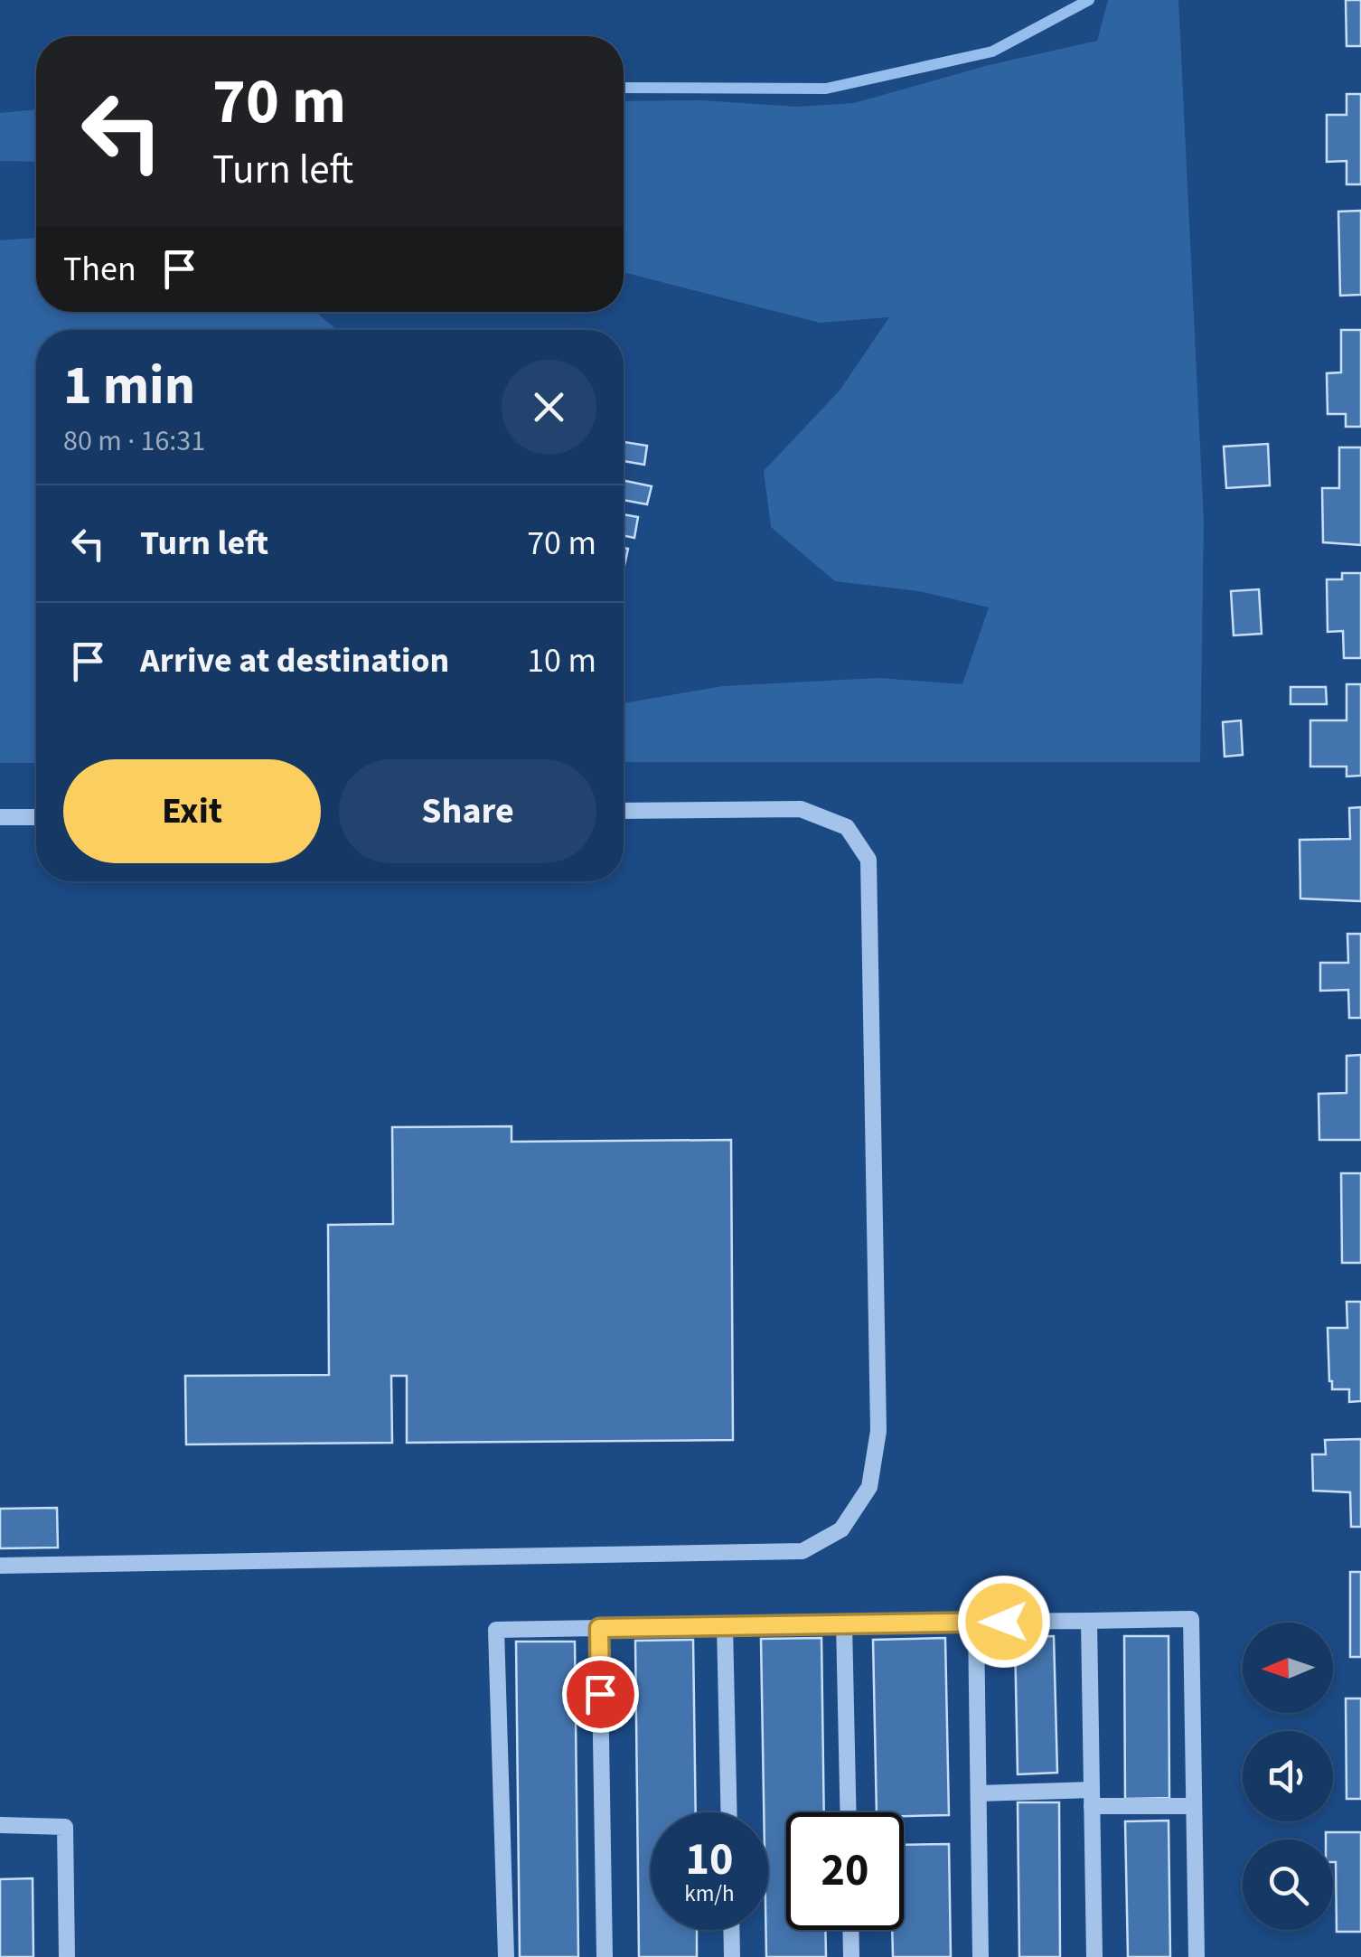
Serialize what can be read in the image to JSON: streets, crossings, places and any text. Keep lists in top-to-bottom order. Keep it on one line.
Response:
{"north":"left","page":{"turn":["70 m","Turn left"],"then":"Then","heading":["1 min","80 m · 16:31"],"list":[{"name":"Turn left","value":"70 m"},{"name":"Arrive at destination","value":"10 m"}],"buttons":["Exit","Share"],"speed":"10 km/h","limit":"20"}}
